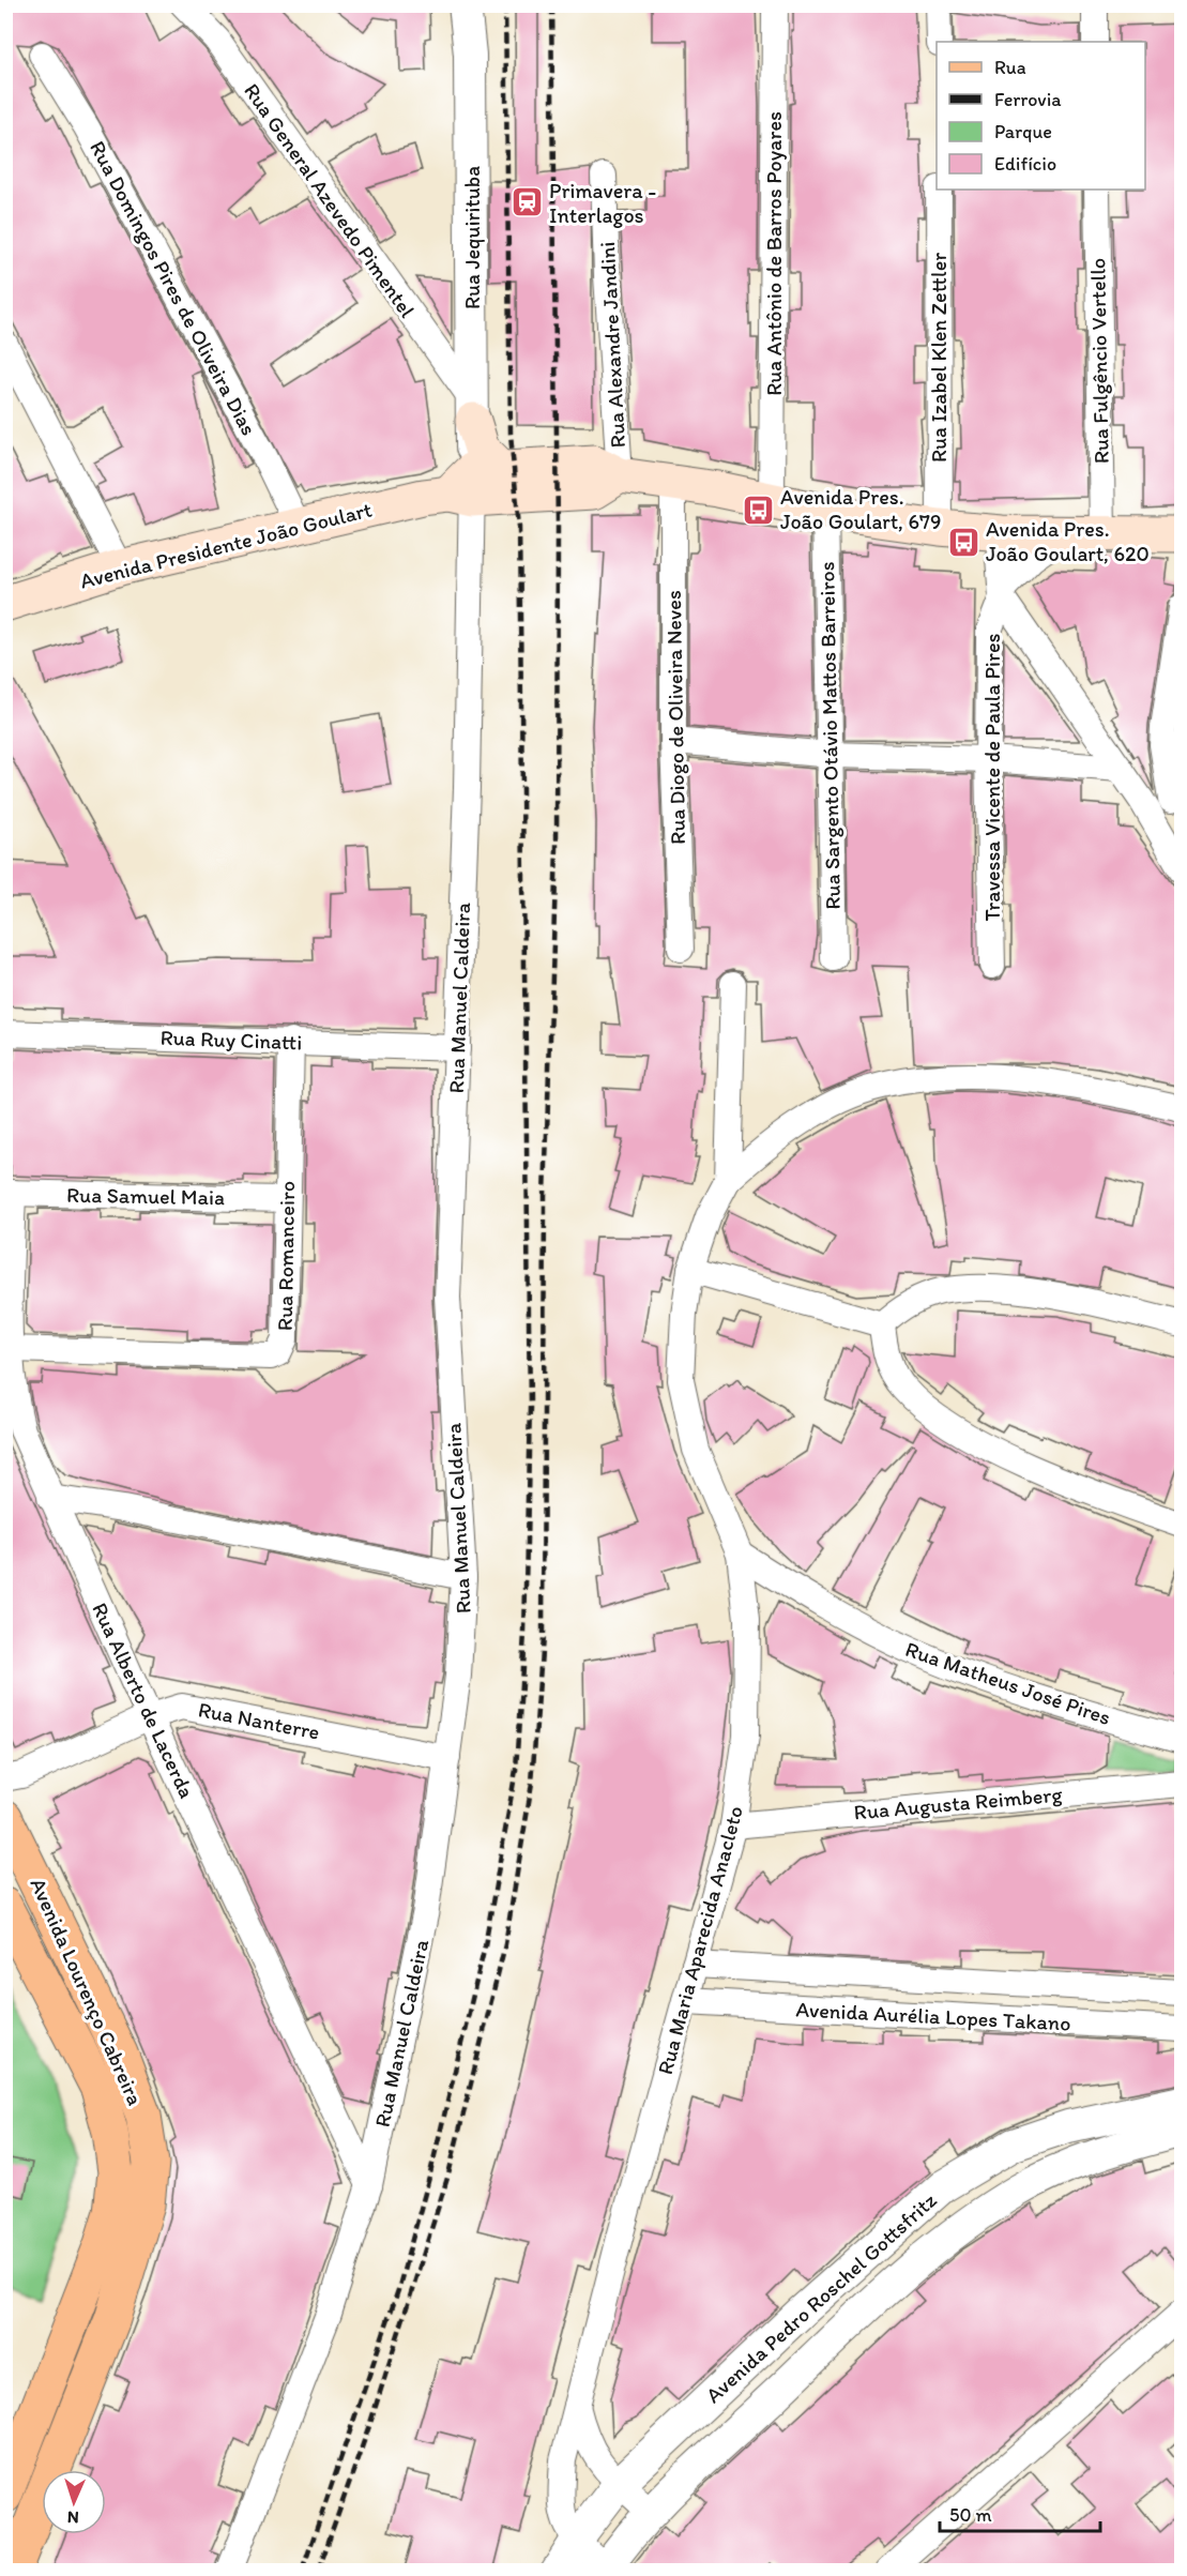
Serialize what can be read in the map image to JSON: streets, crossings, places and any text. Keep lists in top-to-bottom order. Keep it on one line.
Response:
{"streets":{"main road":["Avenida Presidente João Goulart","Avenida Lourenço Cabreira"],"street":["Rua General Azevedo Pimentel","Rua Jequirituba","Rua Antônio de Barros Poyares","Rua Domingos Pires de Oliveira Dias","Rua Alexandre Jandini","Rua Izabel Klen Zettler","Rua Fulgêncio Vertello","Rua Diogo de Oliveira Neves","Rua Sargento Otávio Mattos Barreiros","Travessa Vicente de Paula Pires","Rua Manuel Caldeira","Rua Ruy Cinatti","Rua Samuel Maia","Rua Romanceiro","Rua Matheus José Pires","Rua Alberto de Lacerda","Rua Nanterre","Rua Augusta Reimberg","Rua Maria Aparecida Anacleto","Avenida Aurélia Lopes Takano","Avenida Pedro Roschel Gottsfritz"]},"crossings":[["Rua General Azevedo Pimentel","Rua Jequirituba"],["Rua Antônio de Barros Poyares","Avenida Presidente João Goulart"],["Rua Domingos Pires de Oliveira Dias","Avenida Presidente João Goulart"],["Rua Alexandre Jandini","Avenida Presidente João Goulart"],["Rua Izabel Klen Zettler","Avenida Presidente João Goulart"],["Rua Fulgêncio Vertello","Avenida Presidente João Goulart"],["Avenida Presidente João Goulart","Rua Diogo de Oliveira Neves"],["Avenida Presidente João Goulart","Rua Sargento Otávio Mattos Barreiros"],["Avenida Presidente João Goulart","Travessa Vicente de Paula Pires"],["Avenida Presidente João Goulart","Rua Manuel Caldeira"],["Rua Manuel Caldeira","Rua Ruy Cinatti"],["Rua Manuel Caldeira","Rua Alberto de Lacerda"],["Rua Manuel Caldeira","Rua Nanterre"],["Rua Ruy Cinatti","Rua Romanceiro"],["Rua Samuel Maia","Rua Romanceiro"],["Rua Samuel Maia","Rua Alberto de Lacerda"],["Rua Romanceiro","Rua Alberto de Lacerda"],["Rua Matheus José Pires","Rua Maria Aparecida Anacleto"],["Rua Alberto de Lacerda","Rua Nanterre"],["Rua Augusta Reimberg","Rua Maria Aparecida Anacleto"],["Rua Maria Aparecida Anacleto","Avenida Aurélia Lopes Takano"],["Rua Maria Aparecida Anacleto","Avenida Pedro Roschel Gottsfritz"]],"places":{"station":["Primavera - Interlagos"],"bus stop":["Avenida Pres. João Goulart, 679","Avenida Pres. João Goulart, 620"]},"legend":["Rua","Ferrovia","Parque","Edifício"],"scale_bar":"50 m","north":"bottom"}
